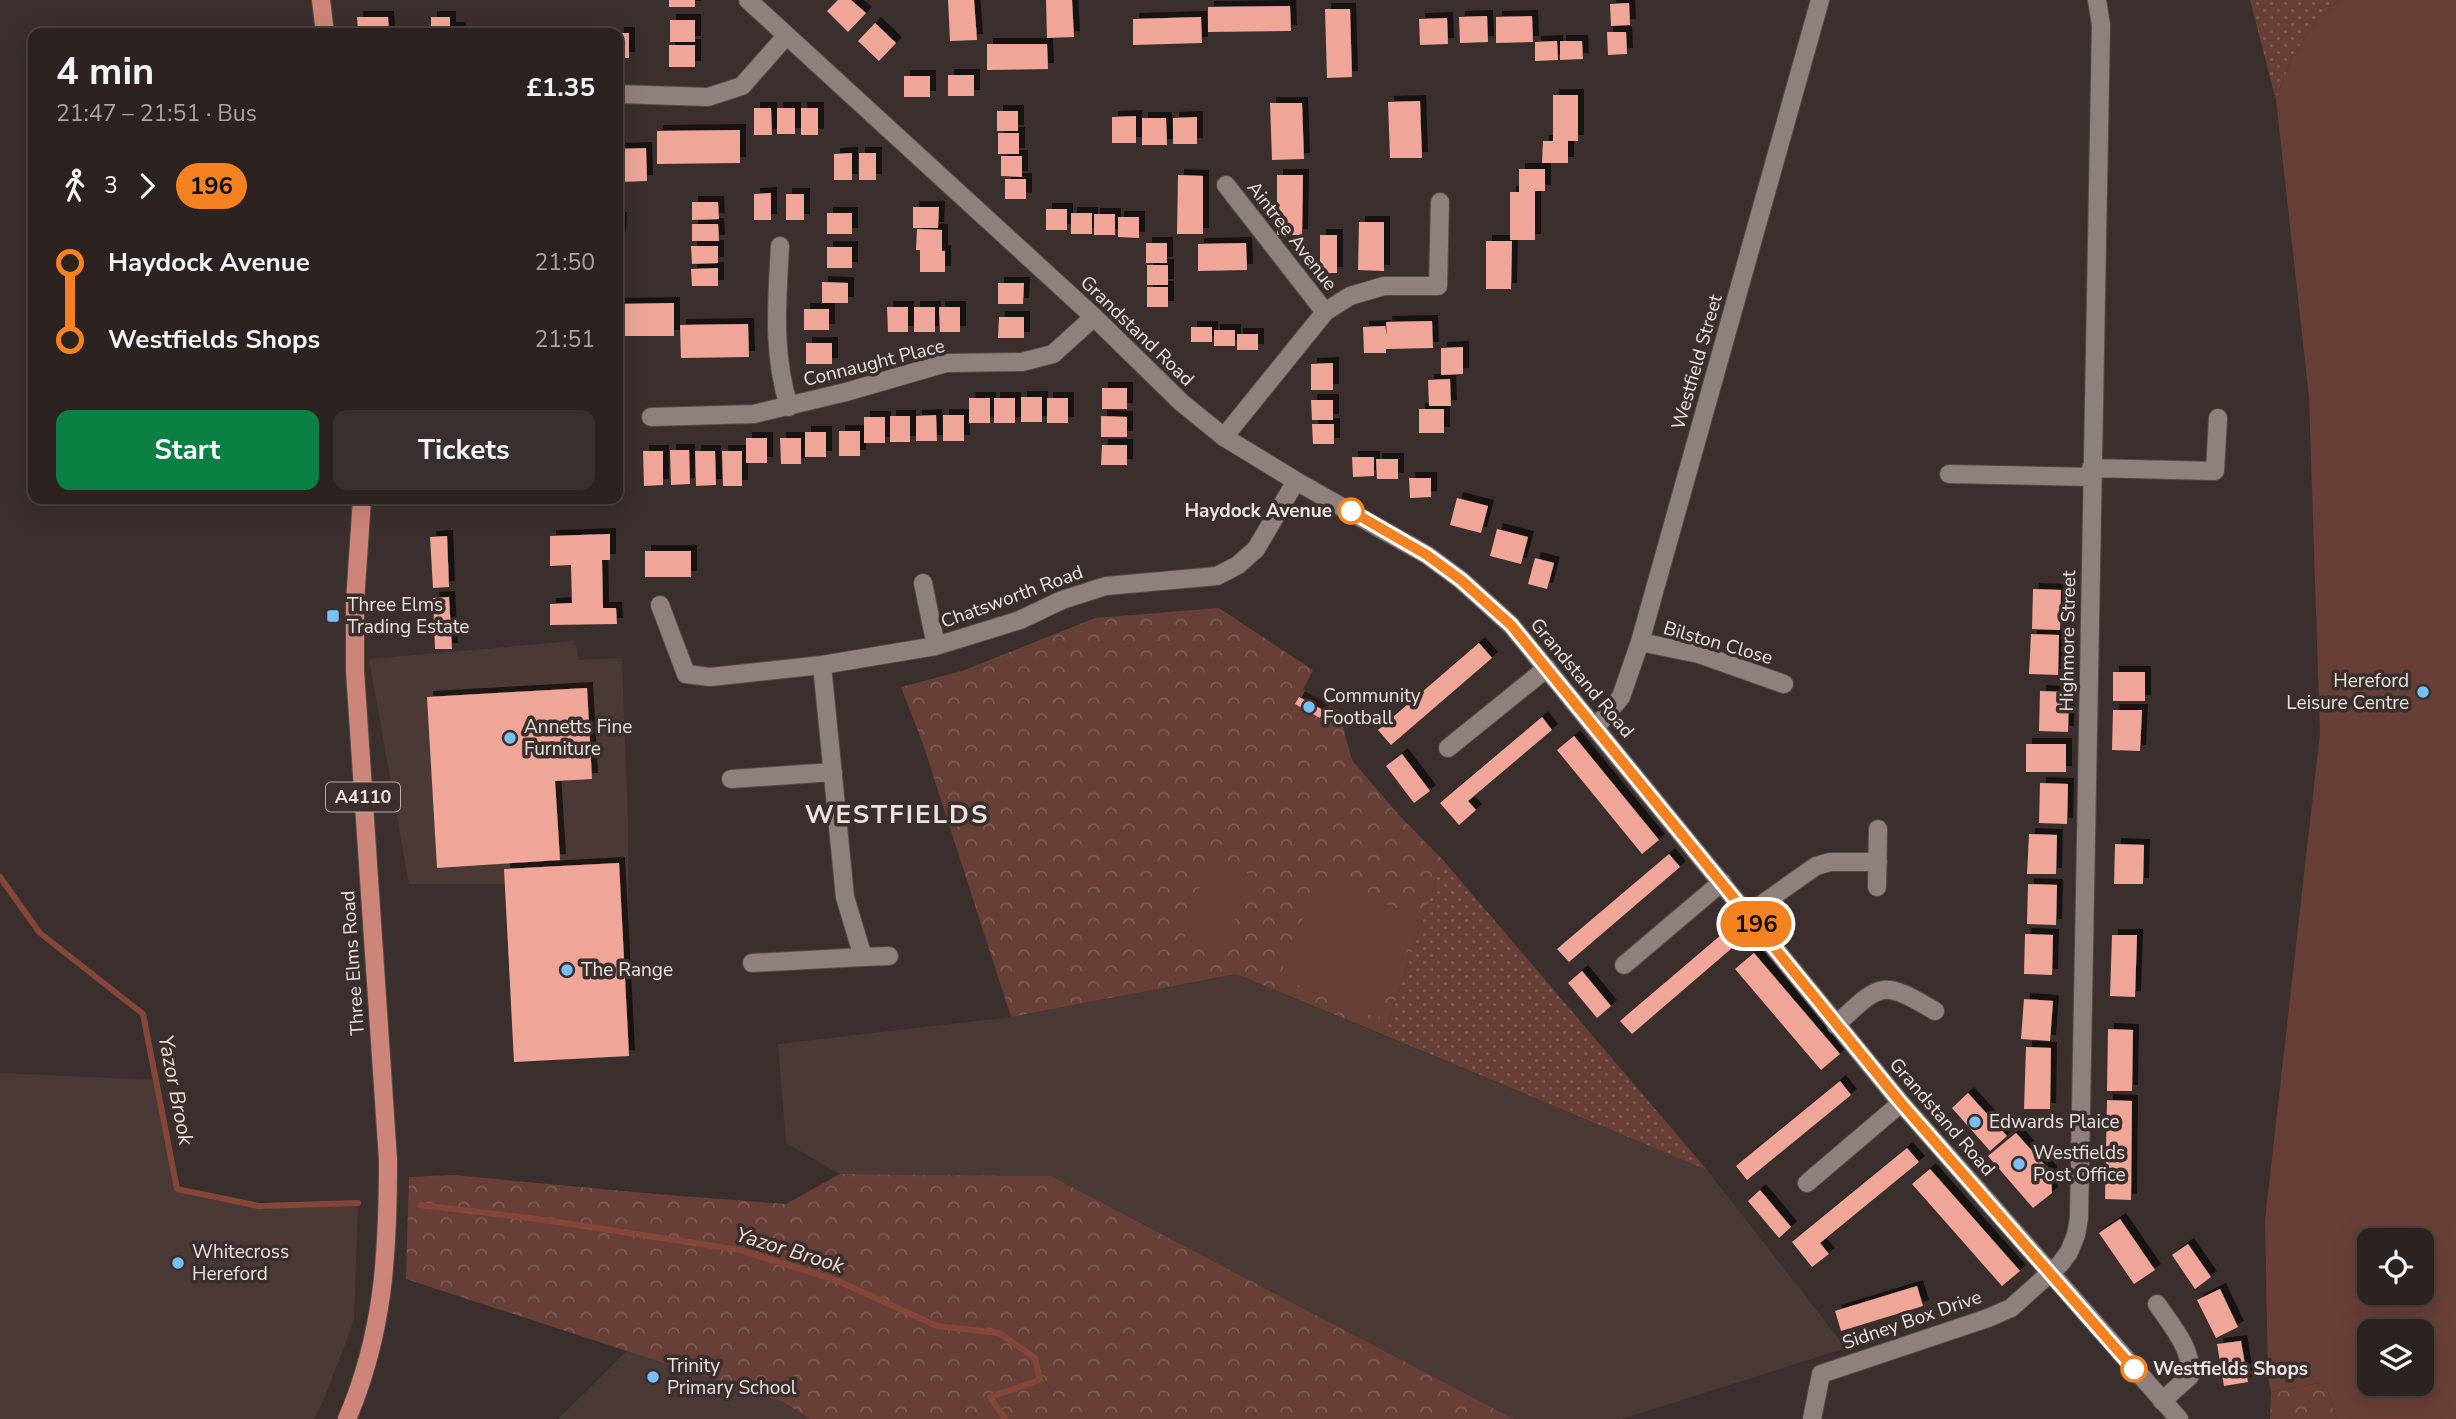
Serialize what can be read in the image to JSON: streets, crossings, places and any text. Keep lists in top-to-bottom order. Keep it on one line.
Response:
{"streets":{"main road":["A4110","Three Elms Road"],"street":["Aintree Avenue","Grandstand Road","Westfield Street","Connaught Place","Chatsworth Road","Highmore Street","Bilston Close","Sidney Box Drive"]},"crossings":[["Grandstand Road","Westfield Street"],["Grandstand Road","Connaught Place"],["Grandstand Road","Chatsworth Road"],["Grandstand Road","Highmore Street"],["Grandstand Road","Sidney Box Drive"],["Westfield Street","Bilston Close"],["Highmore Street","Sidney Box Drive"]],"districts":["WESTFIELDS"],"water":["Yazor Brook"],"places":{"other":["Haydock Avenue","Hereford Leisure Centre","Community Football","Annetts Fine Furniture","The Range","Edwards Plaice","Westfields Post Office","Whitecross Hereford","Westfields Shops","Trinity Primary School"],"transit":["Three Elms Trading Estate"]},"lines":["bus line 196"],"page":{"on_map":"196","heading":["4 min","21:47 – 21:51 · Bus","£1.35"],"legs":["3","196"],"list":[{"name":"Haydock Avenue","value":"21:50"},{"name":"Westfields Shops","value":"21:51"}],"buttons":["Start","Tickets"]}}
